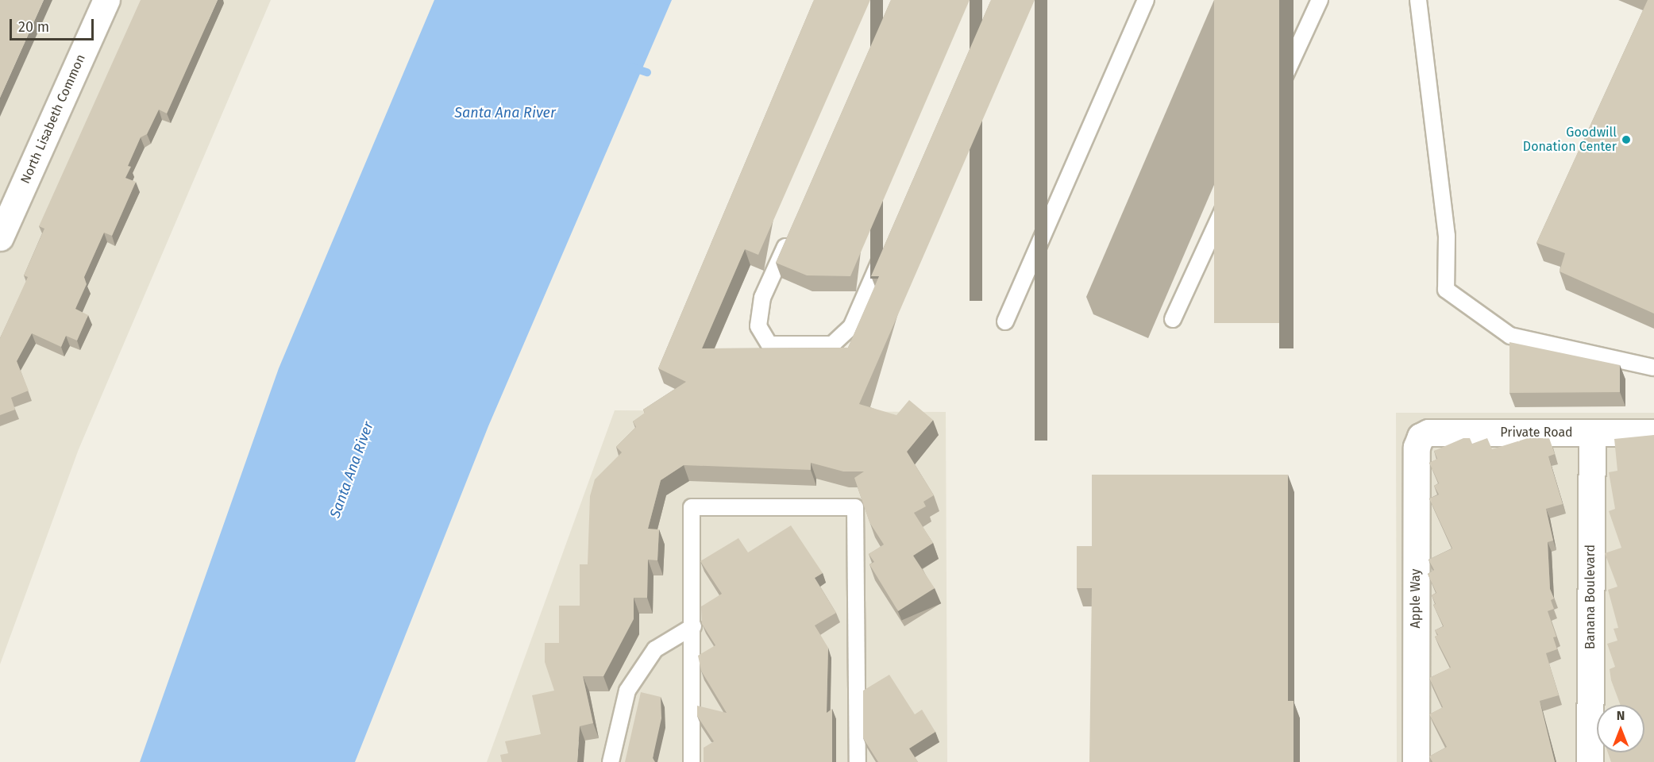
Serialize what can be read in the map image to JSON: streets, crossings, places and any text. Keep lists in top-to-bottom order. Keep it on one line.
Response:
{"streets":{"street":["North Lisabeth Common","Private Road","Banana Boulevard","Apple Way"]},"crossings":[["Private Road","Banana Boulevard"],["Private Road","Apple Way"]],"water":["Santa Ana River"],"places":["Goodwill Donation Center"],"scale_bar":"20 m","north":"top"}
